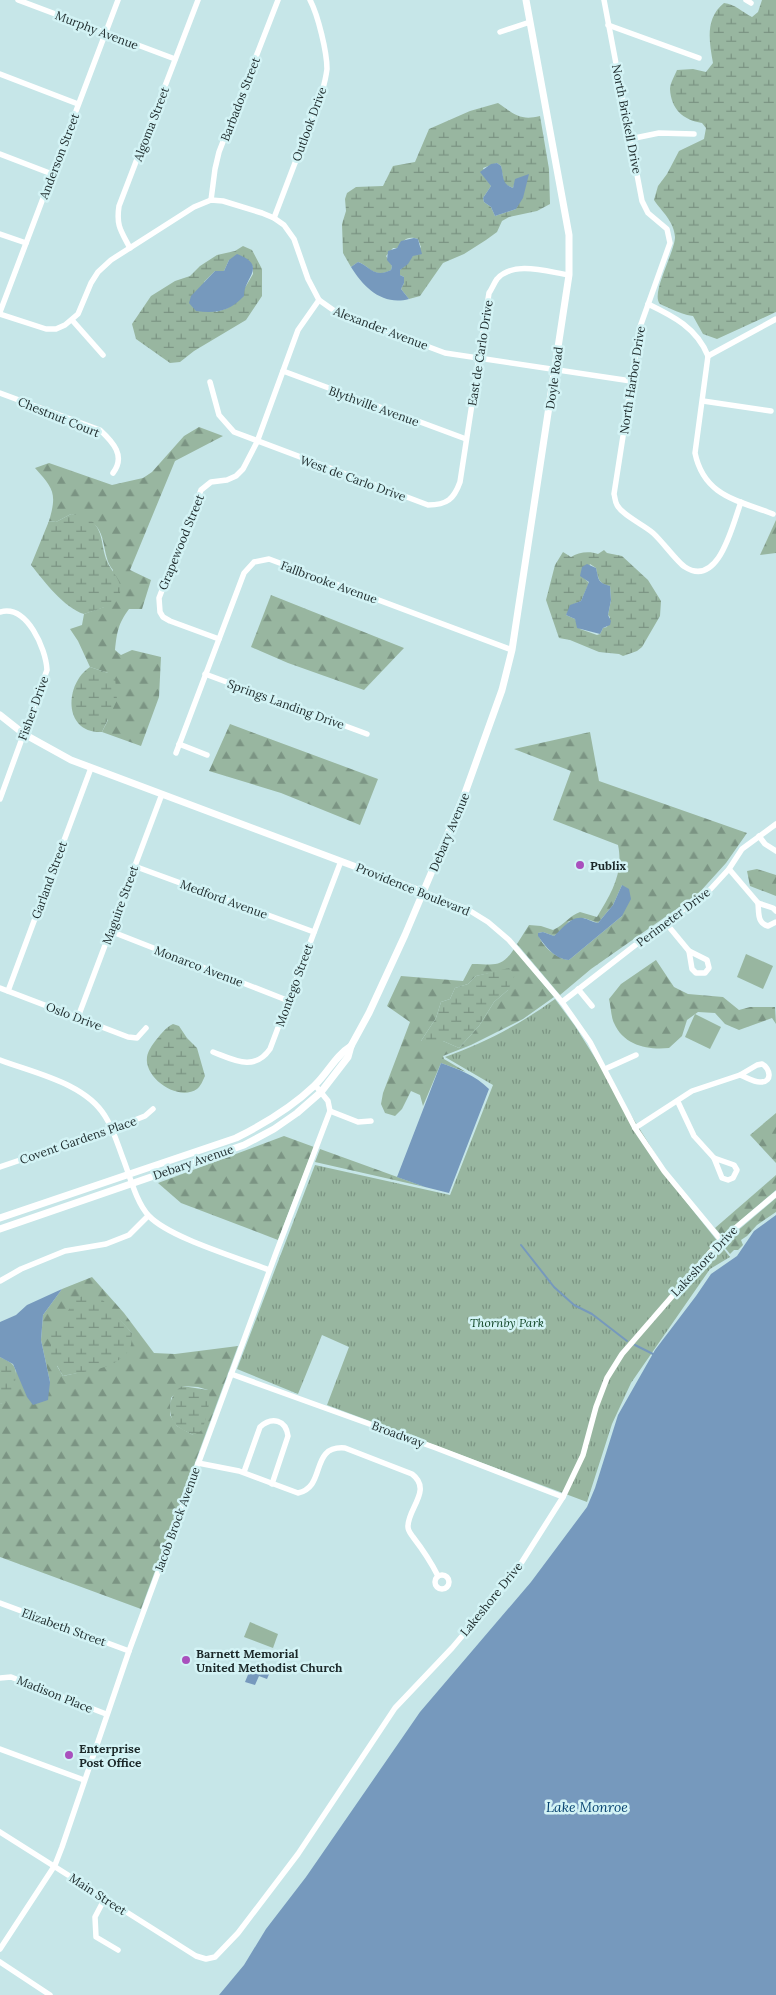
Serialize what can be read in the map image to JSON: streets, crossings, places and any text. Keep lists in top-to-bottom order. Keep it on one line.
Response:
{"streets":{"main road":["Doyle Road","Debary Avenue","Providence Boulevard"],"street":["Murphy Avenue","Barbados Street","North Brickell Drive","Algoma Street","Outlook Drive","Anderson Street","Alexander Avenue","East de Carlo Drive","North Harbor Drive","Blythville Avenue","Chestnut Court","West de Carlo Drive","Grapewood Street","Fallbrooke Avenue","Springs Landing Drive","Fisher Drive","Garland Street","Medford Avenue","Maguire Street","Perimeter Drive","Monarco Avenue","Montego Street","Oslo Drive","Covent Gardens Place","Lakeshore Drive","Broadway","Jacob Brock Avenue","Elizabeth Street","Madison Place","Main Street"]},"crossings":[["Murphy Avenue","Algoma Street"],["Murphy Avenue","Anderson Street"],["Barbados Street","Alexander Avenue"],["North Brickell Drive","North Harbor Drive"],["Outlook Drive","Alexander Avenue"],["Alexander Avenue","East de Carlo Drive"],["Alexander Avenue","Doyle Road"],["Alexander Avenue","North Harbor Drive"],["Alexander Avenue","Grapewood Street"],["East de Carlo Drive","Doyle Road"],["East de Carlo Drive","Blythville Avenue"],["East de Carlo Drive","West de Carlo Drive"],["Doyle Road","Fallbrooke Avenue"],["Doyle Road","Debary Avenue"],["Blythville Avenue","Grapewood Street"],["West de Carlo Drive","Grapewood Street"],["Grapewood Street","Fallbrooke Avenue"],["Fallbrooke Avenue","Springs Landing Drive"],["Fisher Drive","Providence Boulevard"],["Debary Avenue","Providence Boulevard"],["Garland Street","Providence Boulevard"],["Garland Street","Oslo Drive"],["Providence Boulevard","Maguire Street"],["Providence Boulevard","Perimeter Drive"],["Providence Boulevard","Montego Street"],["Providence Boulevard","Lakeshore Drive"],["Medford Avenue","Maguire Street"],["Medford Avenue","Montego Street"],["Maguire Street","Monarco Avenue"],["Maguire Street","Oslo Drive"],["Monarco Avenue","Montego Street"],["Lakeshore Drive","Broadway"],["Lakeshore Drive","Main Street"],["Broadway","Jacob Brock Avenue"],["Jacob Brock Avenue","Elizabeth Street"],["Jacob Brock Avenue","Madison Place"],["Jacob Brock Avenue","Main Street"]],"water":["Lake Monroe"],"parks":["Thornby Park"],"places":["Publix","Barnett Memorial United Methodist Church","Enterprise Post Office"]}
